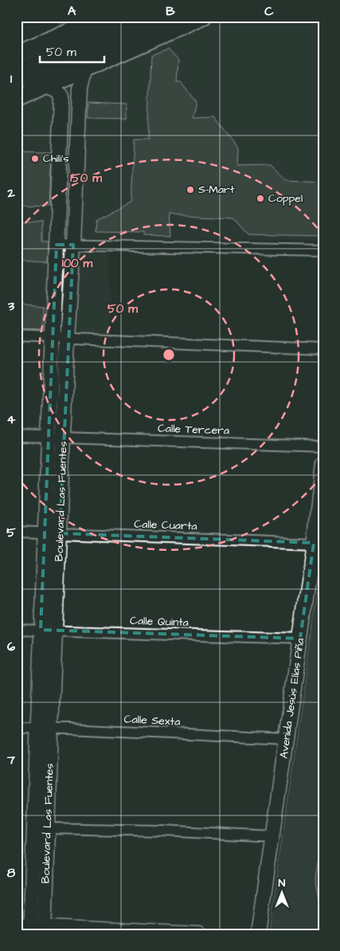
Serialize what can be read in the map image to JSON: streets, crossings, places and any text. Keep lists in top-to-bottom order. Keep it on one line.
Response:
{"streets":{"street":["Calle Tercera","Boulevard Las Fuentes","Calle Cuarta","Calle Quinta","Avenida Jesús Elías Piña","Calle Sexta"]},"crossings":[["Calle Tercera","Boulevard Las Fuentes"],["Boulevard Las Fuentes","Calle Cuarta"],["Boulevard Las Fuentes","Calle Quinta"],["Boulevard Las Fuentes","Calle Sexta"],["Calle Cuarta","Avenida Jesús Elías Piña"],["Calle Quinta","Avenida Jesús Elías Piña"],["Avenida Jesús Elías Piña","Calle Sexta"]],"places":["Chili's","S-Mart","Coppel"],"scale_bar":"50 m","north":"top","grid":{"columns":["A","B","C"],"rows":["1","2","3","4","5","6","7","8"]},"rings":["150 m","100 m","50 m"]}
